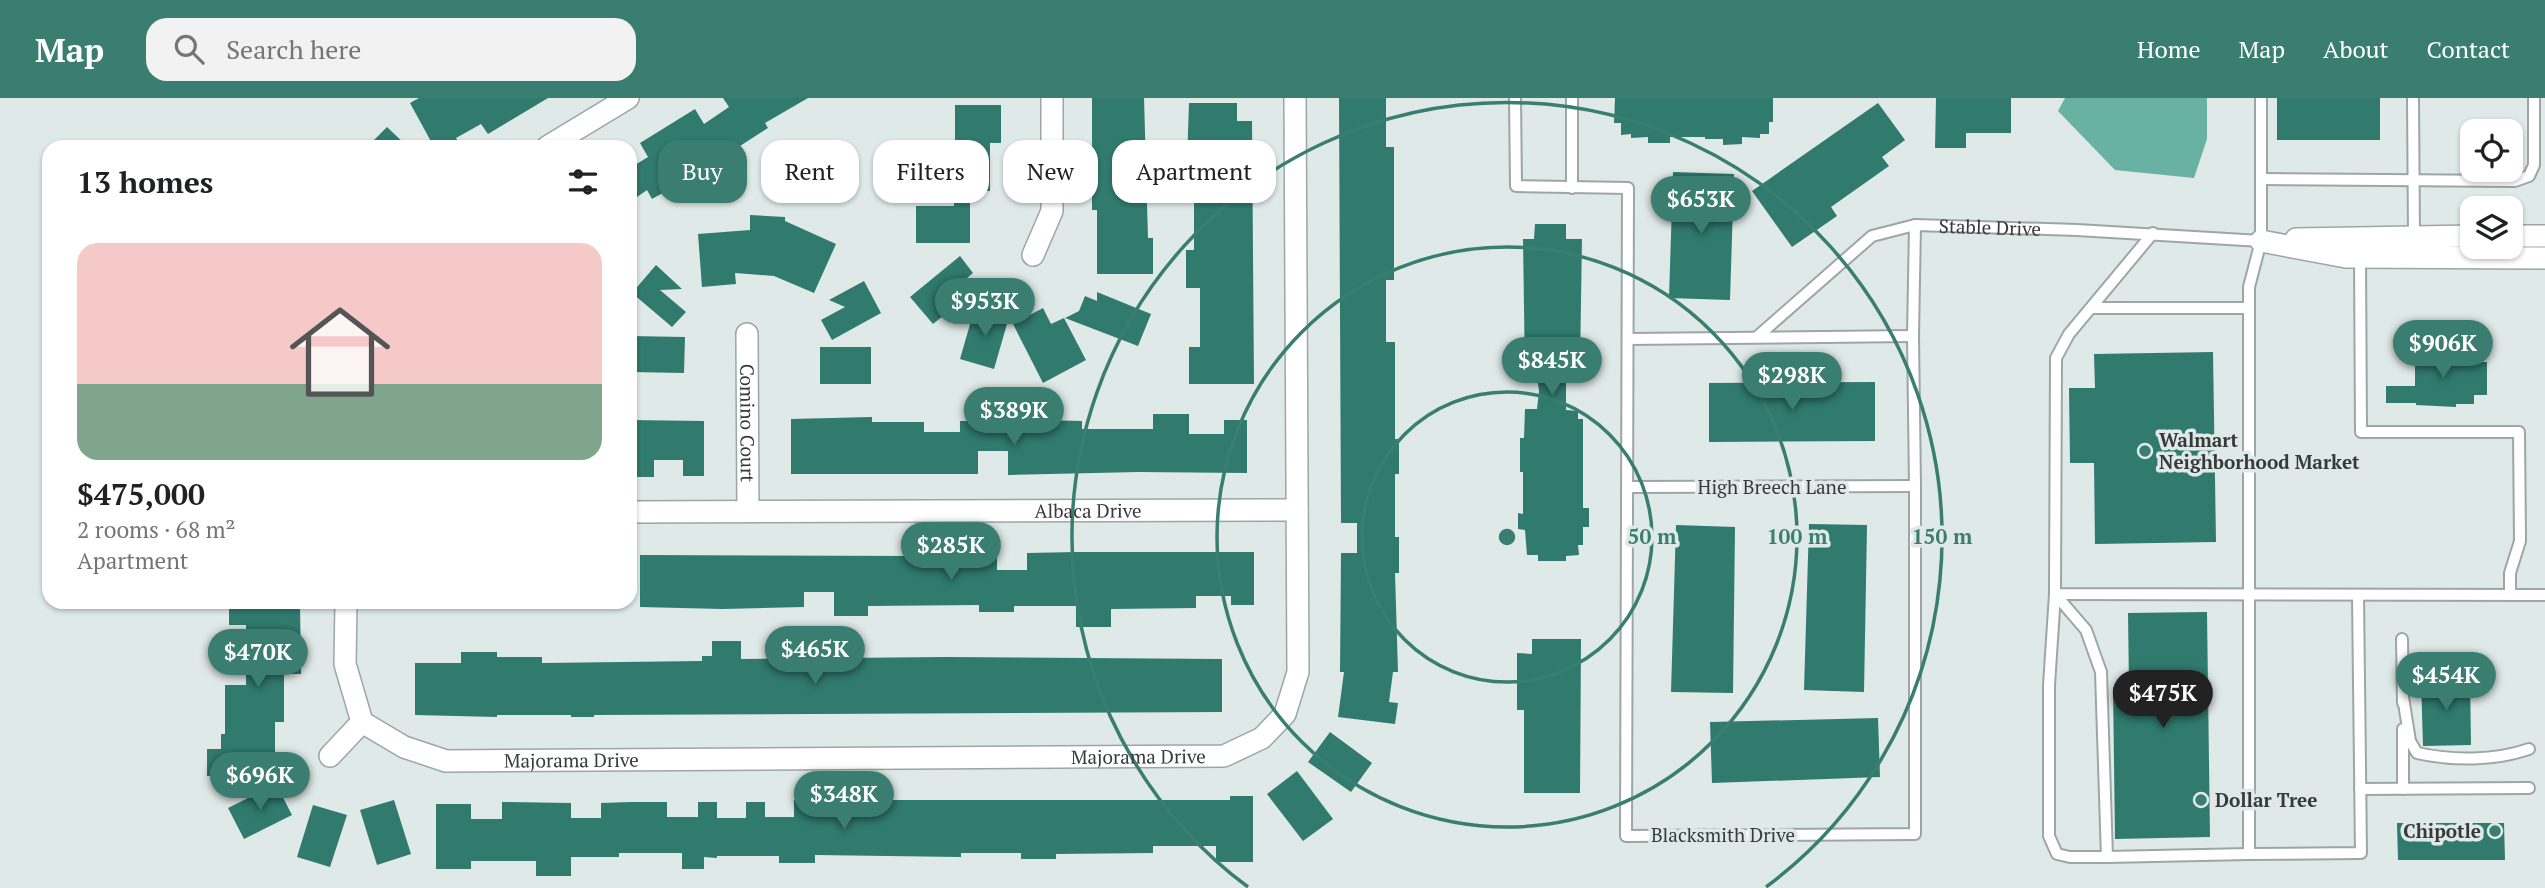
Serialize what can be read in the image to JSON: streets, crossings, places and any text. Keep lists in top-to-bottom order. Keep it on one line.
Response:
{"streets":{"street":["Stable Drive","Comino Court","Albaca Drive","Majorama Drive"],"lane":["High Breech Lane","Blacksmith Drive"]},"crossings":[["Stable Drive","Blacksmith Drive"],["Comino Court","Albaca Drive"],["High Breech Lane","Blacksmith Drive"],["Albaca Drive","Majorama Drive"]],"places":["Walmart Neighborhood Market","Dollar Tree","Chipotle"],"page":{"header":"Map","search":"Search here","nav":["Home","Map","About","Contact"],"chip":["Buy","Rent","Filters","New","Apartment"],"heading":"13 homes","price":["$653K","$953K","$906K","$845K","$298K","$389K","$285K","$465K","$470K","$454K","$475K","$696K","$348K"],"list":[{"name":"$475,000","note":"2 rooms · 68 m² · Apartment"}]},"rings":["50 m","100 m","150 m"]}
